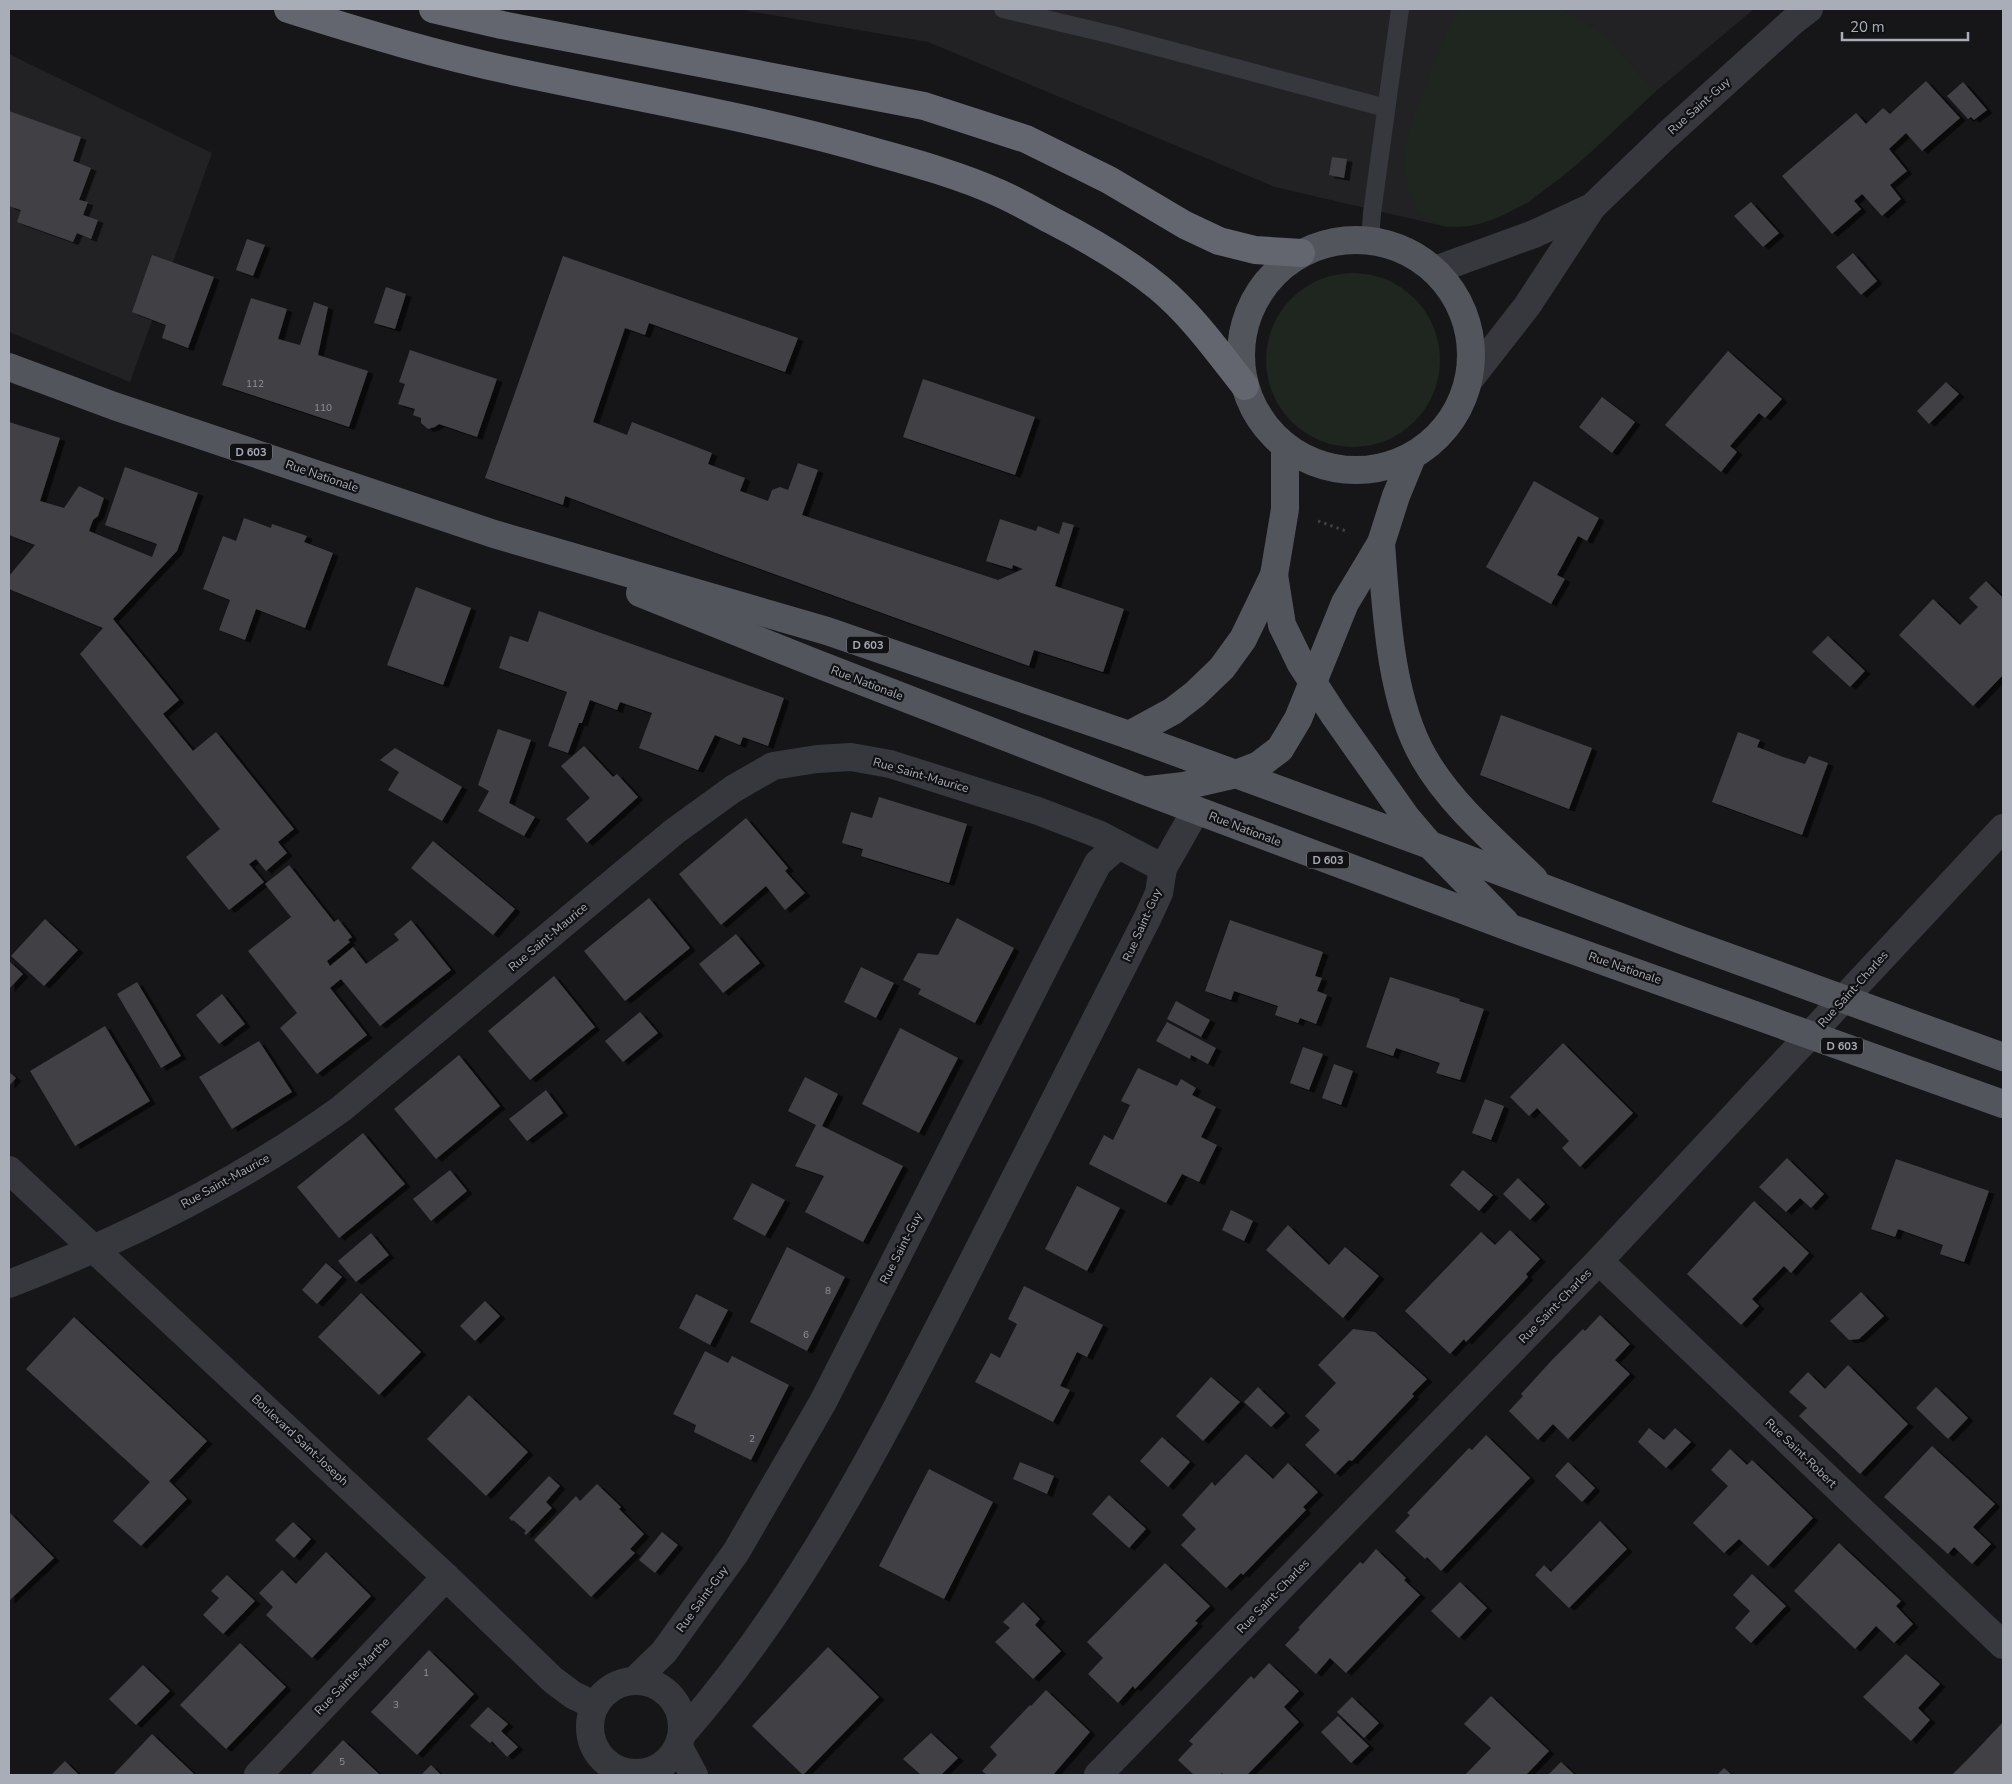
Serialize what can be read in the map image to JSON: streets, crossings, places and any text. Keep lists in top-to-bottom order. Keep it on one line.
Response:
{"streets":{"main road":["D 603","Rue Nationale"],"street":["Rue Saint-Guy","Rue Saint-Maurice","Rue Saint-Charles","Boulevard Saint-Joseph","Rue Saint-Robert","Rue Sainte-Marthe"]},"crossings":[["Rue Saint-Guy","Rue Nationale"],["Rue Saint-Guy","Rue Saint-Maurice"],["Rue Saint-Guy","Boulevard Saint-Joseph"],["Rue Nationale","Rue Saint-Charles"],["Rue Saint-Maurice","Boulevard Saint-Joseph"],["Rue Saint-Charles","Rue Saint-Robert"],["Boulevard Saint-Joseph","Rue Sainte-Marthe"]],"house_numbers":["112","110","8","6","2","1","3","5"],"scale_bar":"20 m"}
